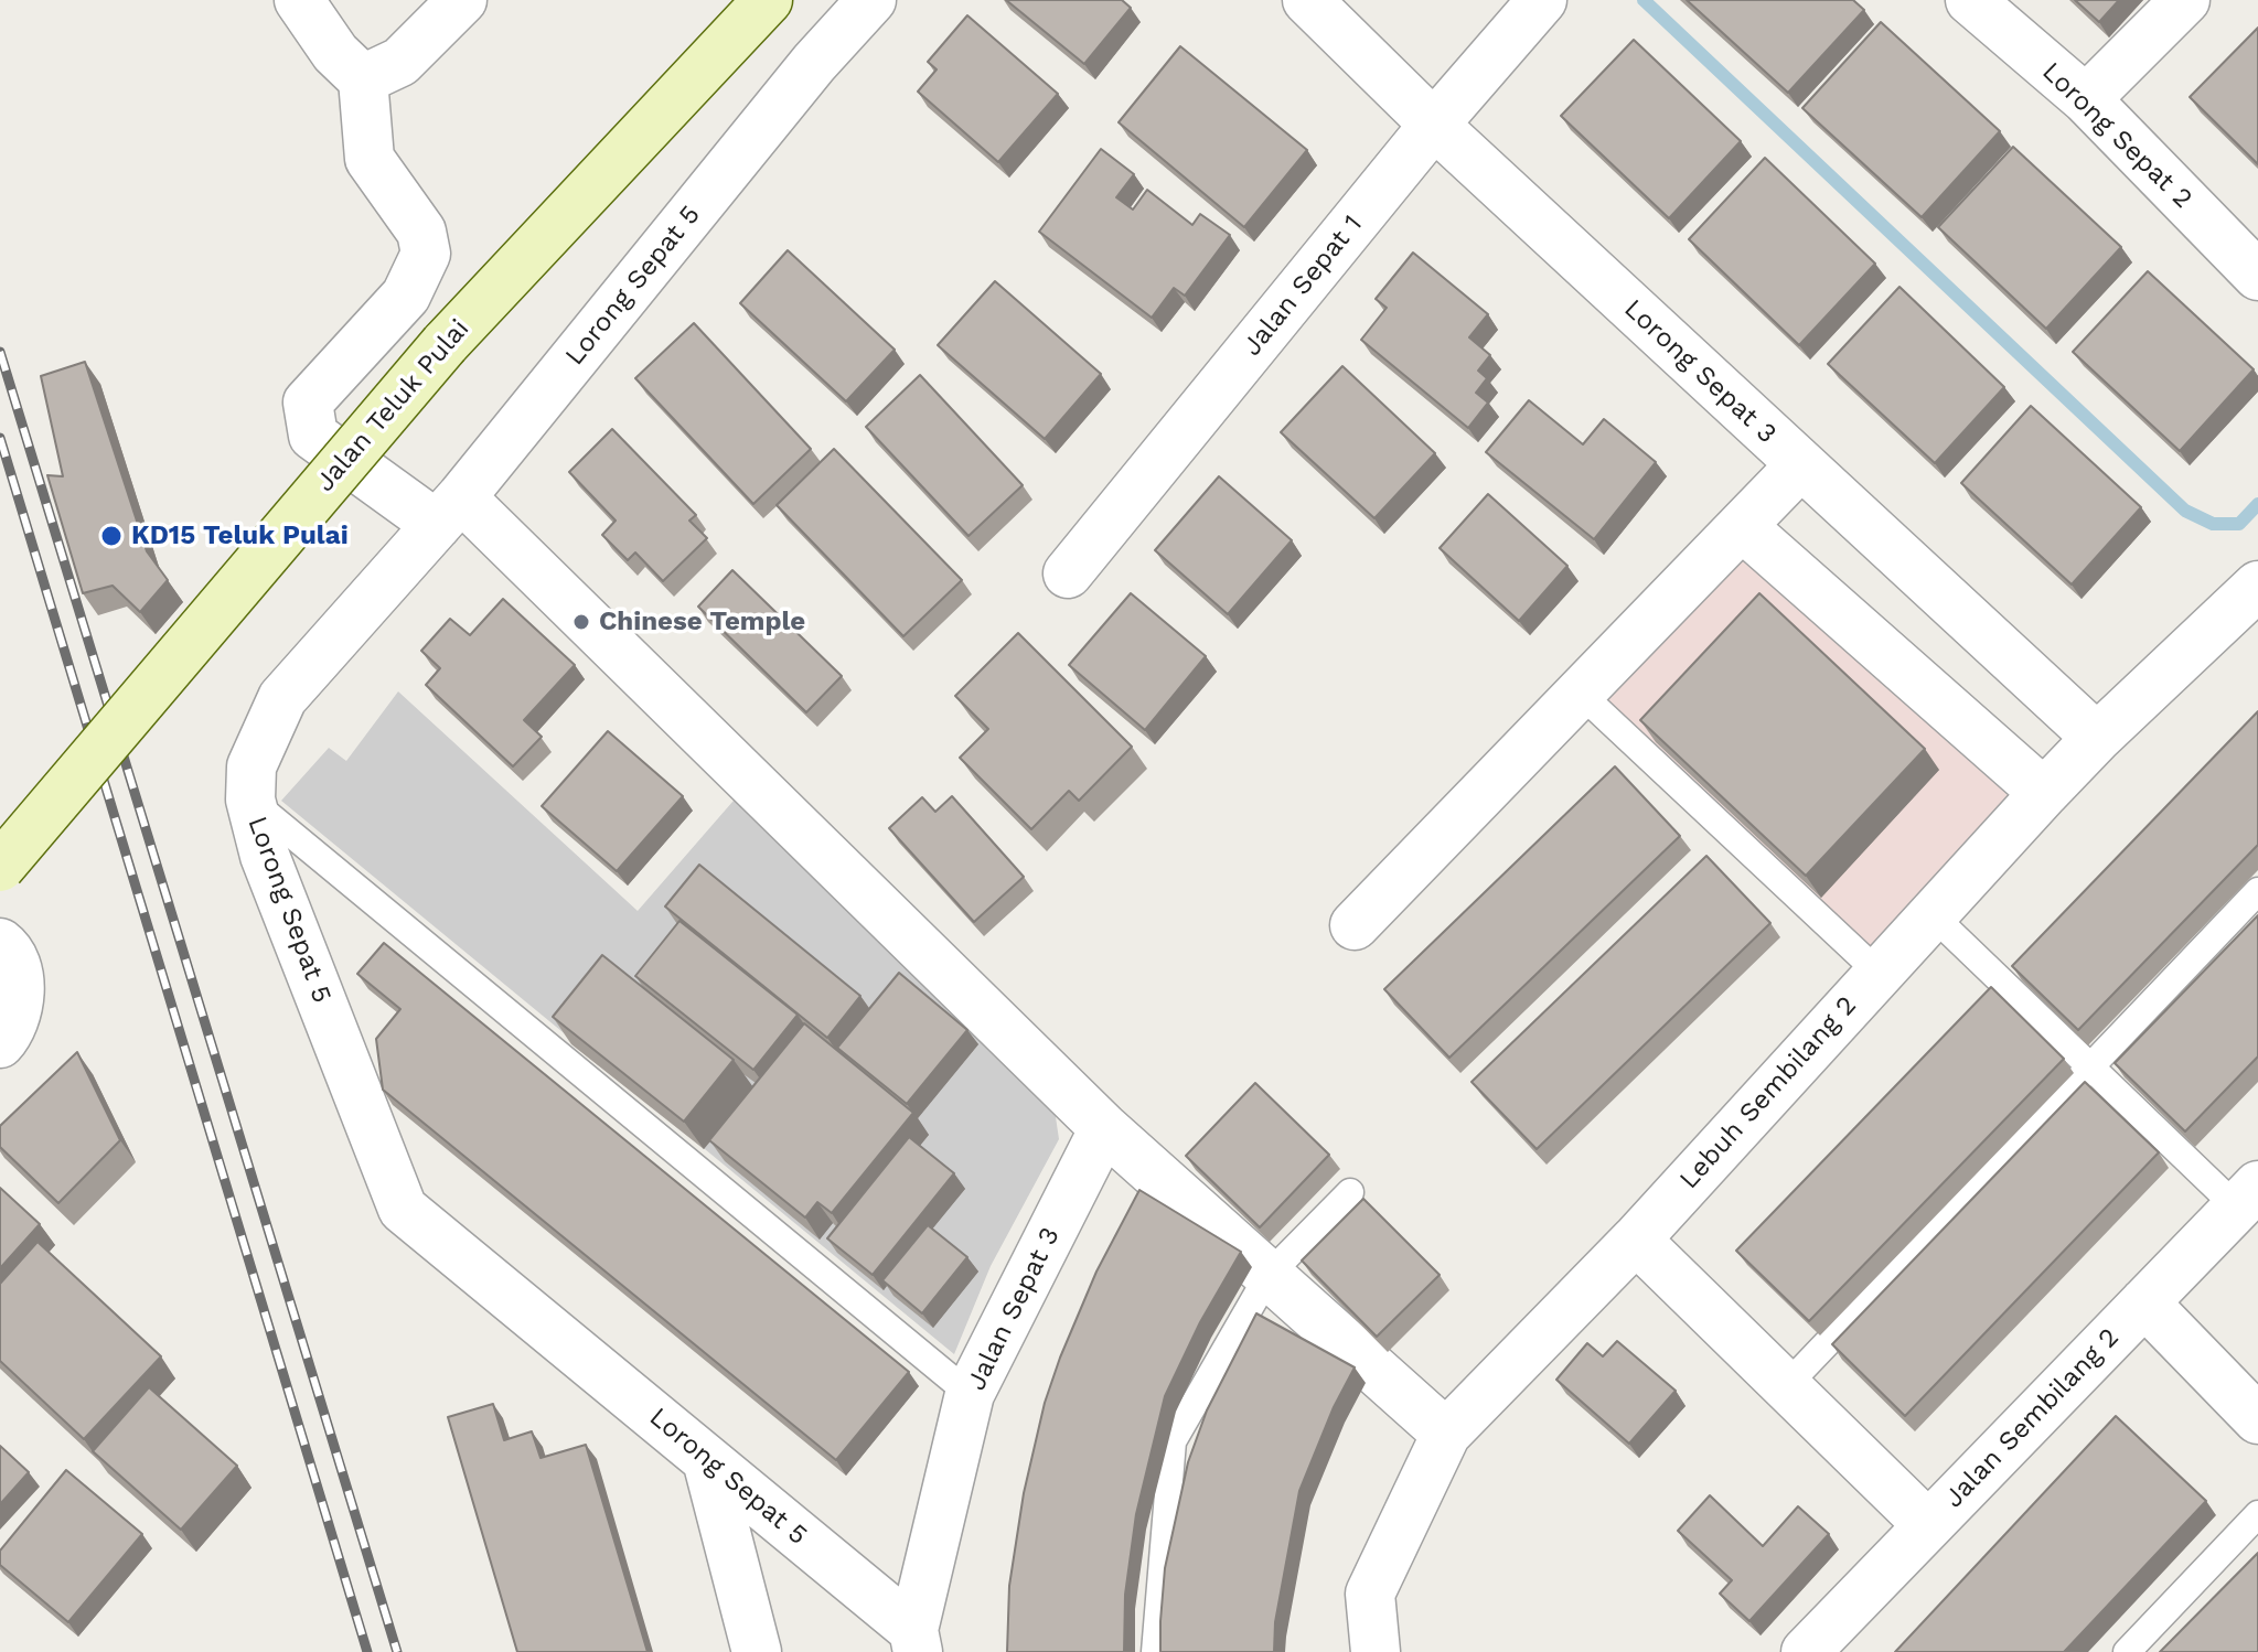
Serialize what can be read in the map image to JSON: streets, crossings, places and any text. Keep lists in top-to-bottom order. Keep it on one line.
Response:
{"streets":{"main road":["Jalan Teluk Pulai"],"street":["Lorong Sepat 2","Lorong Sepat 5","Jalan Sepat 1","Lorong Sepat 3","Lebuh Sembilang 2","Jalan Sepat 3","Jalan Sembilang 2"]},"crossings":[["Lorong Sepat 5","Jalan Sepat 3"],["Jalan Sepat 1","Lorong Sepat 3"],["Lorong Sepat 3","Lebuh Sembilang 2"]],"places":["KD15 Teluk Pulai","Chinese Temple"]}
